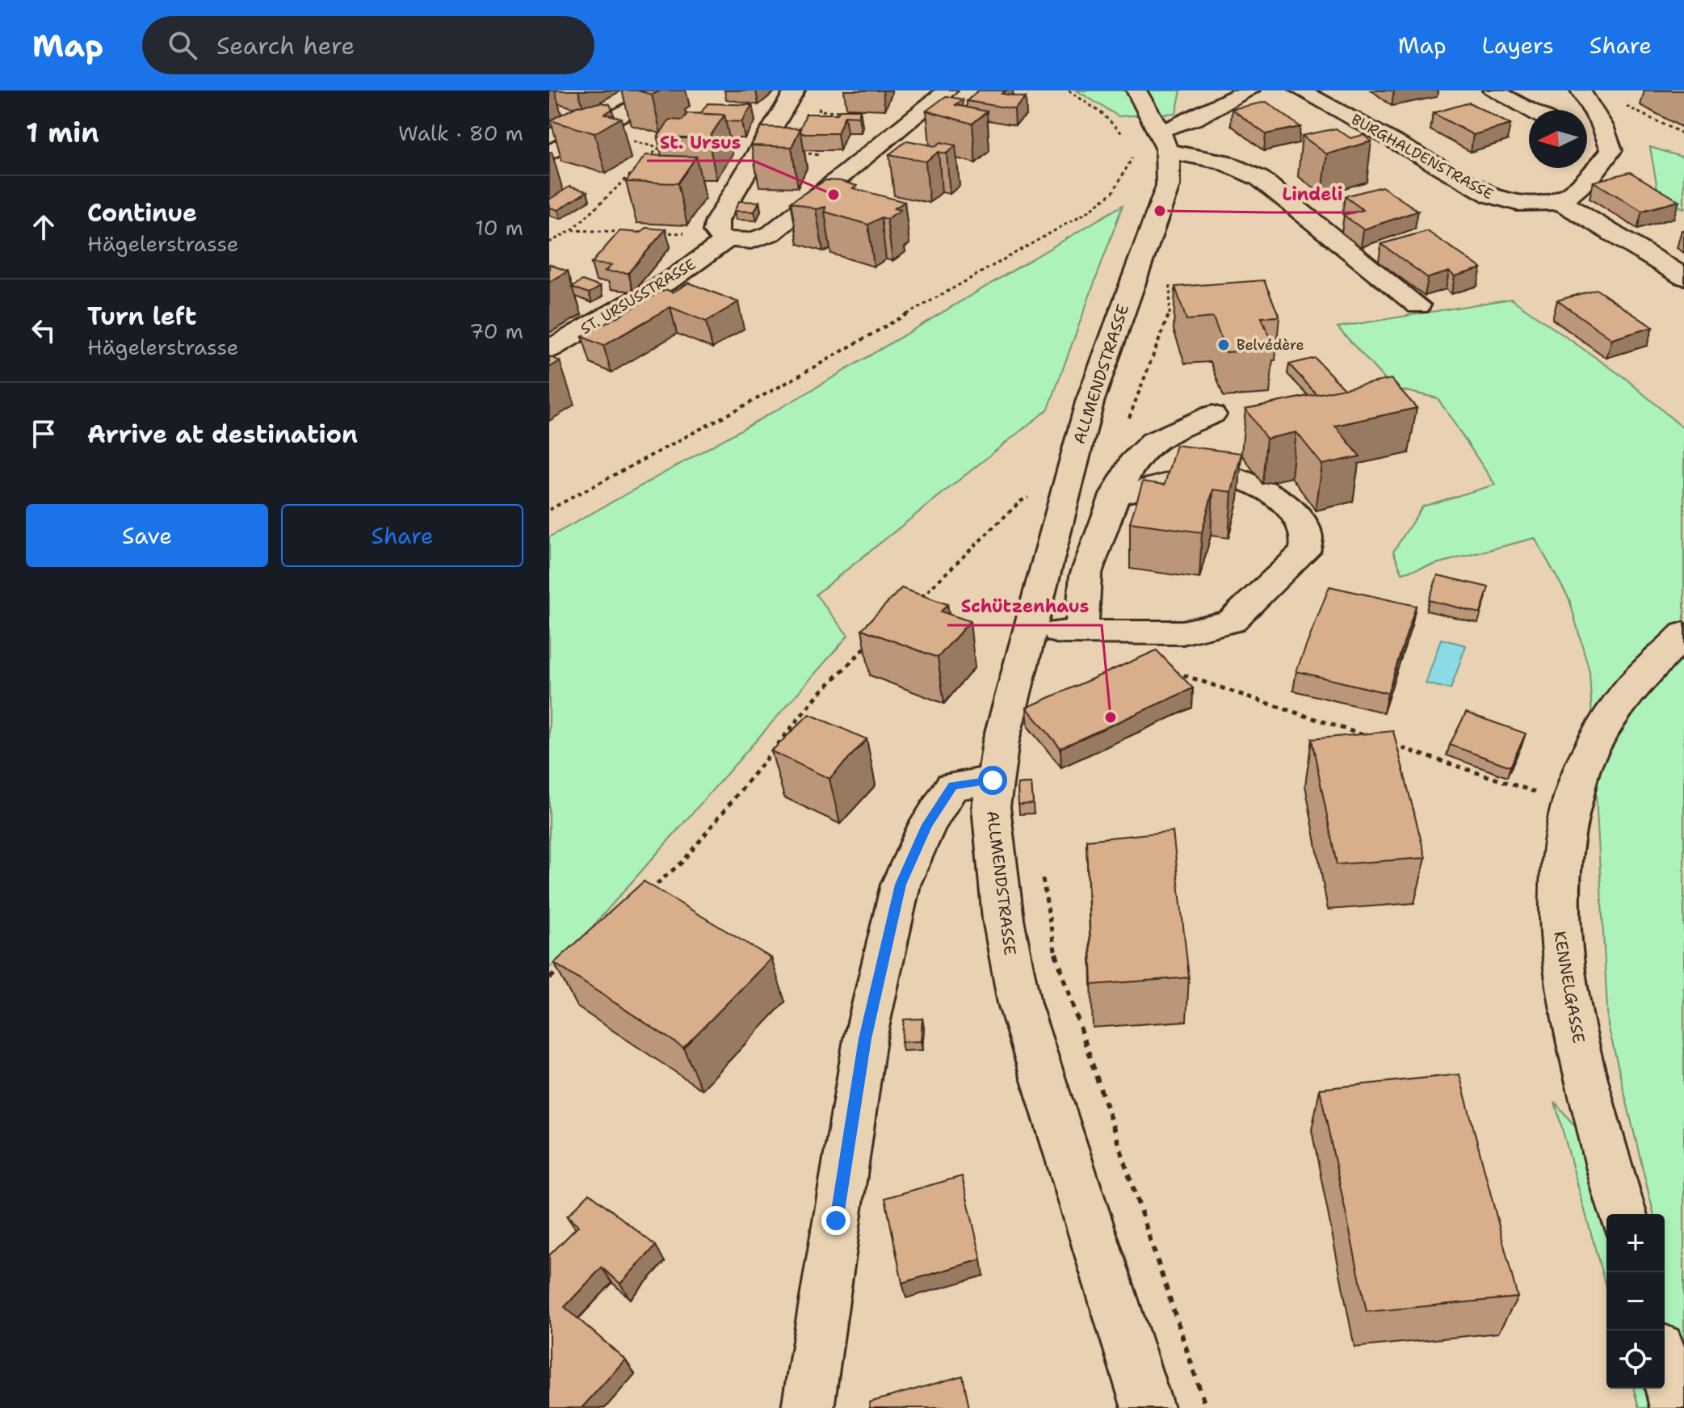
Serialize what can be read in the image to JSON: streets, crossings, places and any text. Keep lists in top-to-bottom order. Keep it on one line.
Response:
{"streets":{"street":["BURGHALDENSTRASSE","ST. URSUSSTRASSE","ALLMENDSTRASSE","KENNELGASSE"]},"places":["St. Ursus","Lindeli","Belvédère","Schützenhaus"],"north":"left","page":{"header":"Map","search":"Search here","nav":["Map","Layers","Share"],"heading":["1 min","Walk · 80 m"],"list":[["Continue","Hägelerstrasse","10 m"],["Turn left","Hägelerstrasse","70 m"],"Arrive at destination"],"buttons":["Save","Share"],"map_buttons":["+","−"]}}
